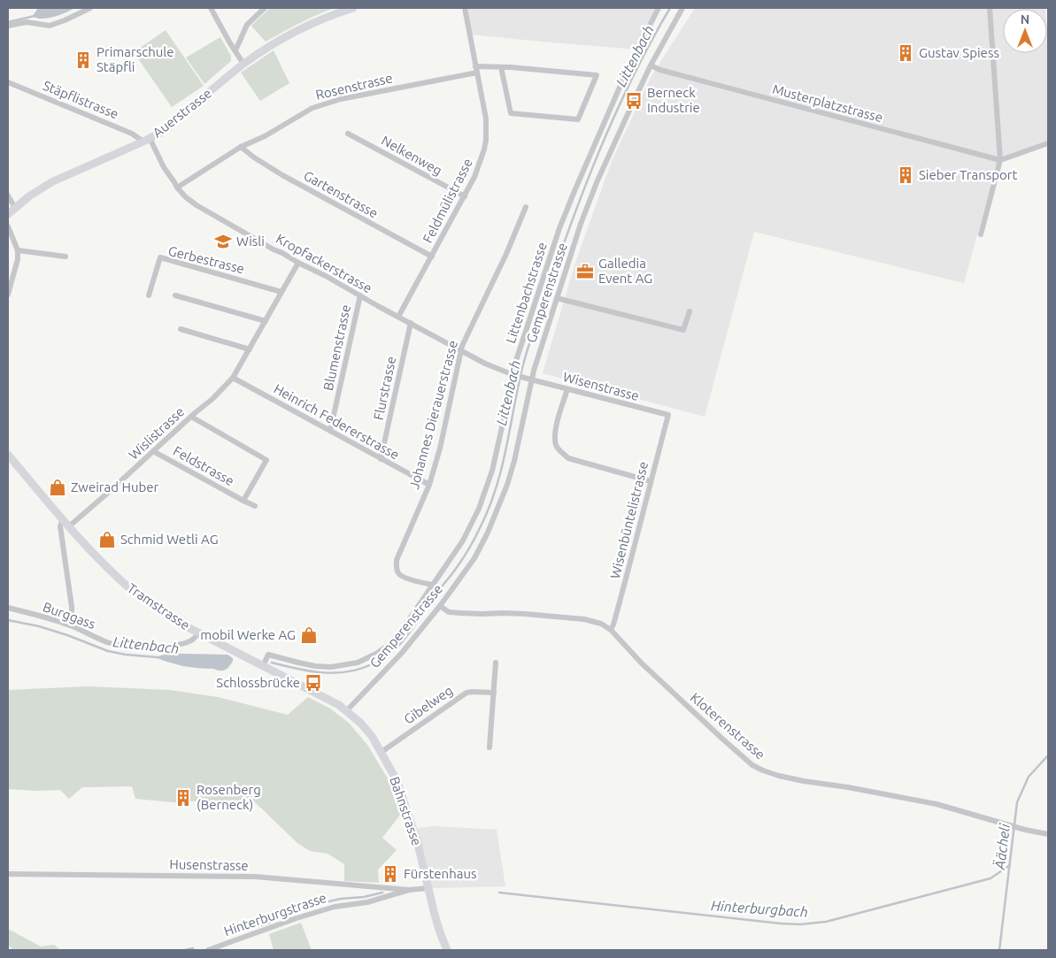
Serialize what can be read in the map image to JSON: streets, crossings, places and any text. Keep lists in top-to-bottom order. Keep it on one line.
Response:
{"streets":{"main road":["Auerstrasse","Tramstrasse","Bahnstrasse"],"street":["Rosenstrasse","Stäpflistrasse","Musterplatzstrasse","Nelkenweg","Gartenstrasse","Feldmülistrasse","Gerbestrasse","Kropfackerstrasse","Littenbachstrasse","Gemperenstrasse","Blumenstrasse","Wisenstrasse","Flurstrasse","Johannes Dierauerstrasse","Heinrich Federerstrasse","Wislistrasse","Feldstrasse","Wisenbüntelistrasse","Burggass","Gibelweg","Kloterenstrasse","Husenstrasse","Hinterburgstrasse"]},"crossings":[["Rosenstrasse","Gartenstrasse"],["Rosenstrasse","Feldmülistrasse"],["Rosenstrasse","Kropfackerstrasse"],["Stäpflistrasse","Auerstrasse"],["Stäpflistrasse","Kropfackerstrasse"],["Musterplatzstrasse","Gemperenstrasse"],["Auerstrasse","Kropfackerstrasse"],["Nelkenweg","Feldmülistrasse"],["Gartenstrasse","Feldmülistrasse"],["Feldmülistrasse","Kropfackerstrasse"],["Gerbestrasse","Wislistrasse"],["Kropfackerstrasse","Littenbachstrasse"],["Kropfackerstrasse","Blumenstrasse"],["Kropfackerstrasse","Wisenstrasse"],["Kropfackerstrasse","Flurstrasse"],["Kropfackerstrasse","Johannes Dierauerstrasse"],["Kropfackerstrasse","Wislistrasse"],["Littenbachstrasse","Wisenstrasse"],["Littenbachstrasse","Johannes Dierauerstrasse"],["Littenbachstrasse","Tramstrasse"],["Gemperenstrasse","Wisenstrasse"],["Gemperenstrasse","Tramstrasse"],["Gemperenstrasse","Kloterenstrasse"],["Gemperenstrasse","Bahnstrasse"],["Blumenstrasse","Heinrich Federerstrasse"],["Wisenstrasse","Wisenbüntelistrasse"],["Flurstrasse","Heinrich Federerstrasse"],["Johannes Dierauerstrasse","Heinrich Federerstrasse"],["Heinrich Federerstrasse","Wislistrasse"],["Wislistrasse","Feldstrasse"],["Wislistrasse","Tramstrasse"],["Wisenbüntelistrasse","Kloterenstrasse"],["Tramstrasse","Burggass"],["Tramstrasse","Bahnstrasse"],["Gibelweg","Bahnstrasse"],["Bahnstrasse","Hinterburgstrasse"],["Husenstrasse","Hinterburgstrasse"]],"water":["Littenbach","Äächeli","Hinterburgbach"],"places":{"building":["Gustav Spiess","Primarschule Stäpfli","Sieber Transport","Rosenberg (Berneck)","Fürstenhaus"],"bus stop":["Berneck Industrie","Schlossbrücke"],"school or university":["Wisli"],"office":["Galledia Event AG"],"shop":["Zweirad Huber","Schmid Wetli AG","mobil Werke AG"]},"north":"top"}
